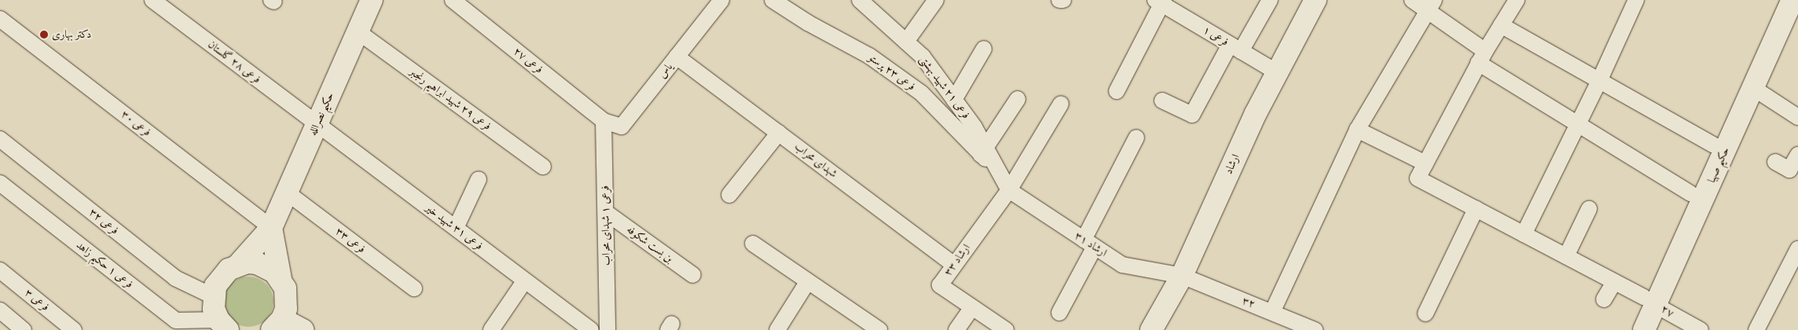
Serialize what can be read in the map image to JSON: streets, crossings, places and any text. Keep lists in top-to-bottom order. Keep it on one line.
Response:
{"streets":{"street":["فرعی ۱","فرعی ۲۷","فرعی ۲۸ گلستان","یاس","فرعی ۲۳ پرستو","فرعی ۲۱ شهید بهشتی","فرعی ۲۹ شهید ابراهیم رنجبر","حکیم نصرالله","فرعی ۳۰","شهدای محراب","ارشاد","حکیم صهبا","فرعی ۳۲","فرعی ۱ شهدای محراب","فرعی ۳۱ شهید خیر","فرعی ۳۳","بن بست شکوفه","ارشاد ۳۱","ارشاد ۳۳","فرعی ۱ حکیم زاهد","فرعی ۳","۳۲","۲۷"]},"crossings":[["فرعی ۱","ارشاد"],["فرعی ۲۷","یاس"],["فرعی ۲۷","فرعی ۱ شهدای محراب"],["فرعی ۲۸ گلستان","حکیم نصرالله"],["فرعی ۲۸ گلستان","فرعی ۳۱ شهید خیر"],["یاس","شهدای محراب"],["یاس","فرعی ۱ شهدای محراب"],["فرعی ۲۳ پرستو","فرعی ۲۱ شهید بهشتی"],["فرعی ۲۱ شهید بهشتی","ارشاد ۳۱"],["فرعی ۲۱ شهید بهشتی","ارشاد ۳۳"],["فرعی ۲۹ شهید ابراهیم رنجبر","حکیم نصرالله"],["حکیم نصرالله","فرعی ۳۰"],["حکیم نصرالله","فرعی ۳۲"],["حکیم نصرالله","فرعی ۳۱ شهید خیر"],["حکیم نصرالله","فرعی ۳۳"],["شهدای محراب","ارشاد ۳۳"],["ارشاد","ارشاد ۳۱"],["ارشاد","۳۲"],["حکیم صهبا","۲۷"],["فرعی ۱ شهدای محراب","بن بست شکوفه"],["ارشاد ۳۱","ارشاد ۳۳"],["ارشاد ۳۱","۳۲"]],"places":["دکتر بهاری"]}
